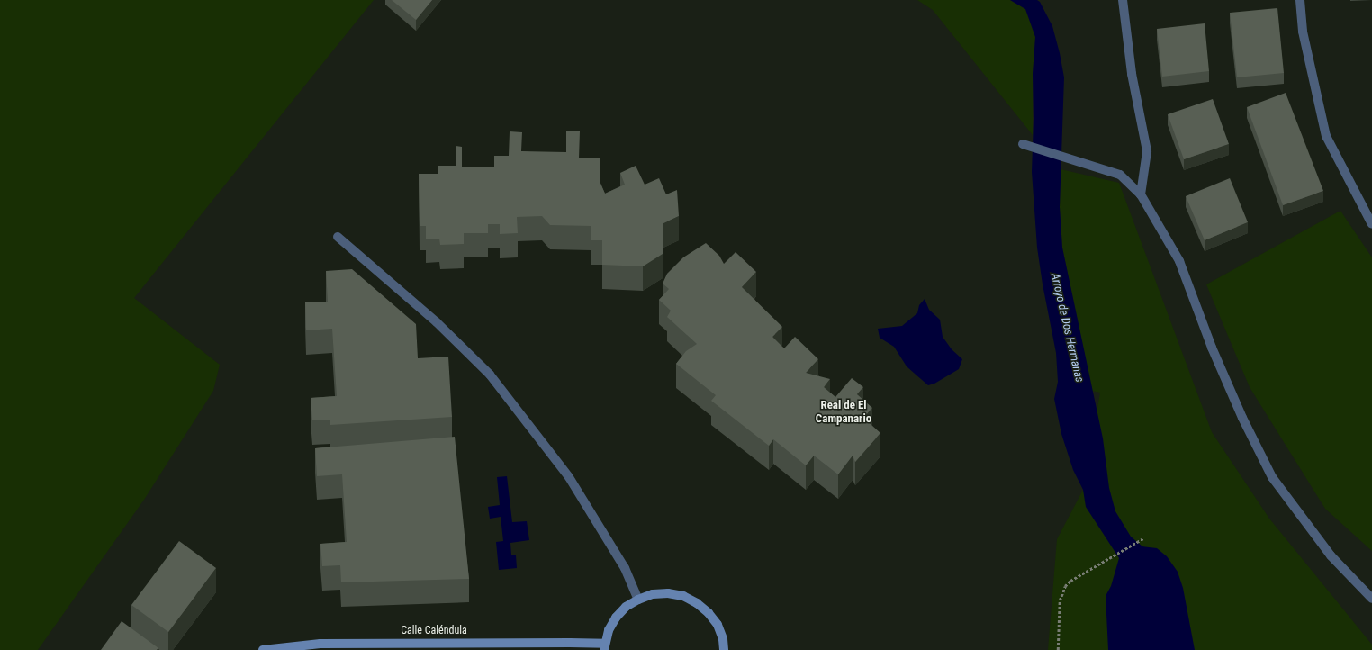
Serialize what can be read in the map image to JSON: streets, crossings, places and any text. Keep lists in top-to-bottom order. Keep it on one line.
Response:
{"streets":{"street":["Calle Caléndula"]},"districts":["Real de El Campanario"],"water":["Arroyo de Dos Hermanas"]}
